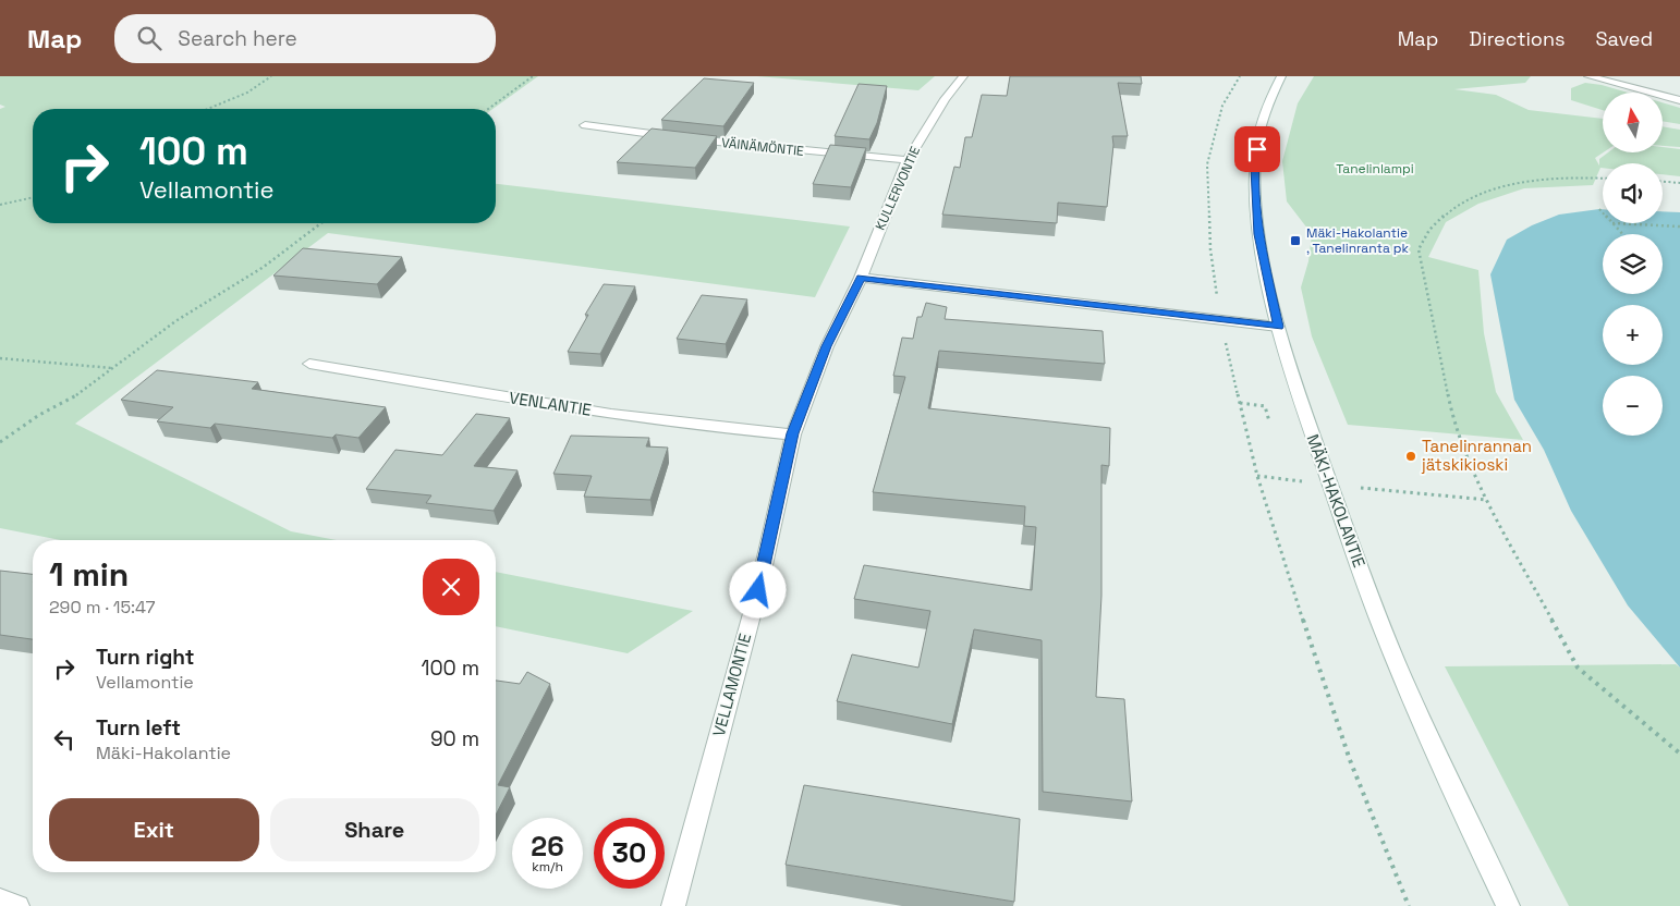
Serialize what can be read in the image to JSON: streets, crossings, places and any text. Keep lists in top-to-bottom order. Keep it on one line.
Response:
{"streets":{"street":["VÄINÄMÖNTIE","KULLERVONTIE","VENLANTIE","MÄKI-HAKOLANTIE","VELLAMONTIE"]},"crossings":[["VÄINÄMÖNTIE","KULLERVONTIE"],["KULLERVONTIE","VELLAMONTIE"],["VENLANTIE","VELLAMONTIE"]],"parks":["Tanelinlampi"],"places":{"transit":["Mäki-Hakolantie , Tanelinranta pk"],"other":["Tanelinrannan jätskikioski"]},"north":"top","page":{"header":"Map","search":"Search here","nav":["Map","Directions","Saved"],"map_buttons":["+","−"],"turn":["100 m","Vellamontie"],"heading":["1 min","290 m · 15:47"],"list":[{"name":"Turn right","note":"Vellamontie","value":"100 m"},{"name":"Turn left","note":"Mäki-Hakolantie","value":"90 m"}],"buttons":["Exit","Share"],"speed":"26 km/h","limit":"30"}}
